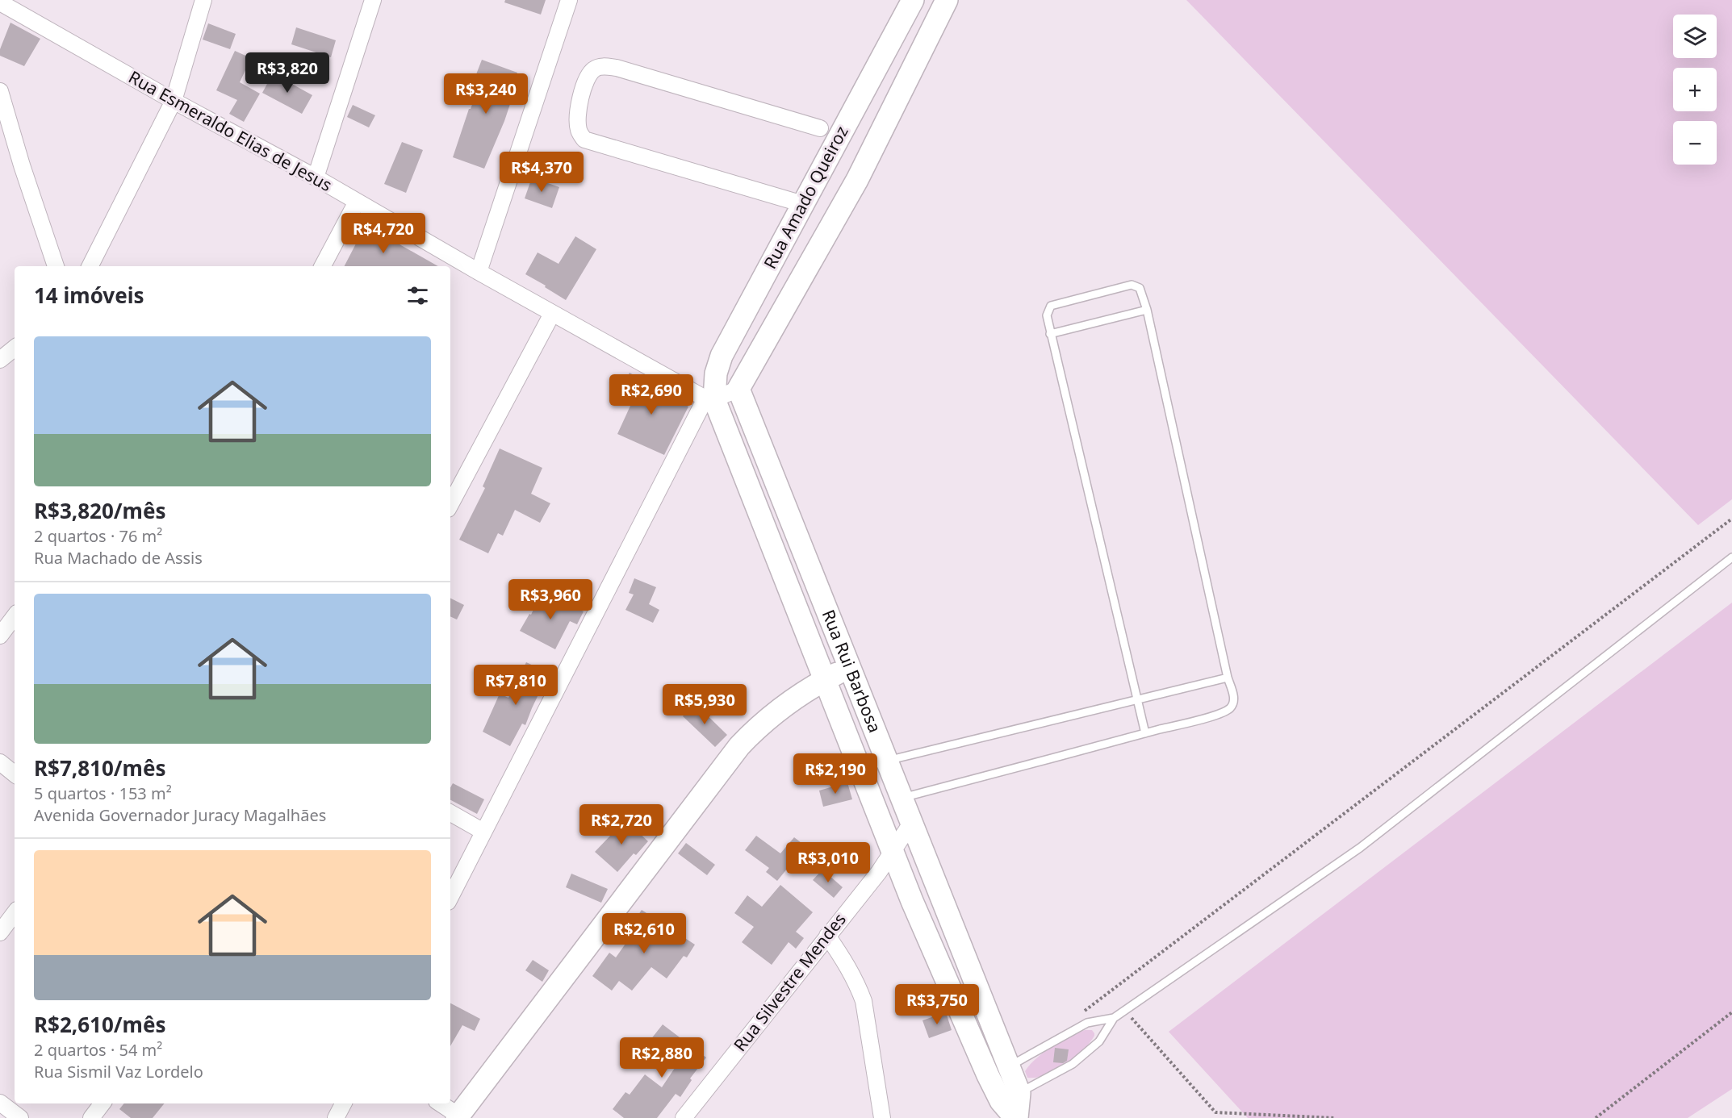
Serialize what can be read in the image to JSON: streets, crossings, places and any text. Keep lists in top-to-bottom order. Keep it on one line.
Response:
{"streets":{"street":["Rua Esmeraldo Elias de Jesus","Rua Amado Queiroz","Rua Rui Barbosa","Rua Silvestre Mendes"]},"crossings":[["Rua Esmeraldo Elias de Jesus","Rua Amado Queiroz"],["Rua Esmeraldo Elias de Jesus","Rua Rui Barbosa"],["Rua Amado Queiroz","Rua Rui Barbosa"],["Rua Rui Barbosa","Rua Silvestre Mendes"]],"page":{"map_buttons":["+","−"],"price":["R$3,820","R$3,240","R$4,370","R$4,720","R$2,690","R$3,960","R$7,810","R$5,930","R$2,190","R$2,720","R$3,010","R$2,610","R$3,750","R$2,880"],"heading":"14 imóveis","list":[{"name":"R$3,820/mês","note":"2 quartos · 76 m² · Rua Machado de Assis"},{"name":"R$7,810/mês","note":"5 quartos · 153 m² · Avenida Governador Juracy Magalhães"},{"name":"R$2,610/mês","note":"2 quartos · 54 m² · Rua Sismil Vaz Lordelo"}]}}
